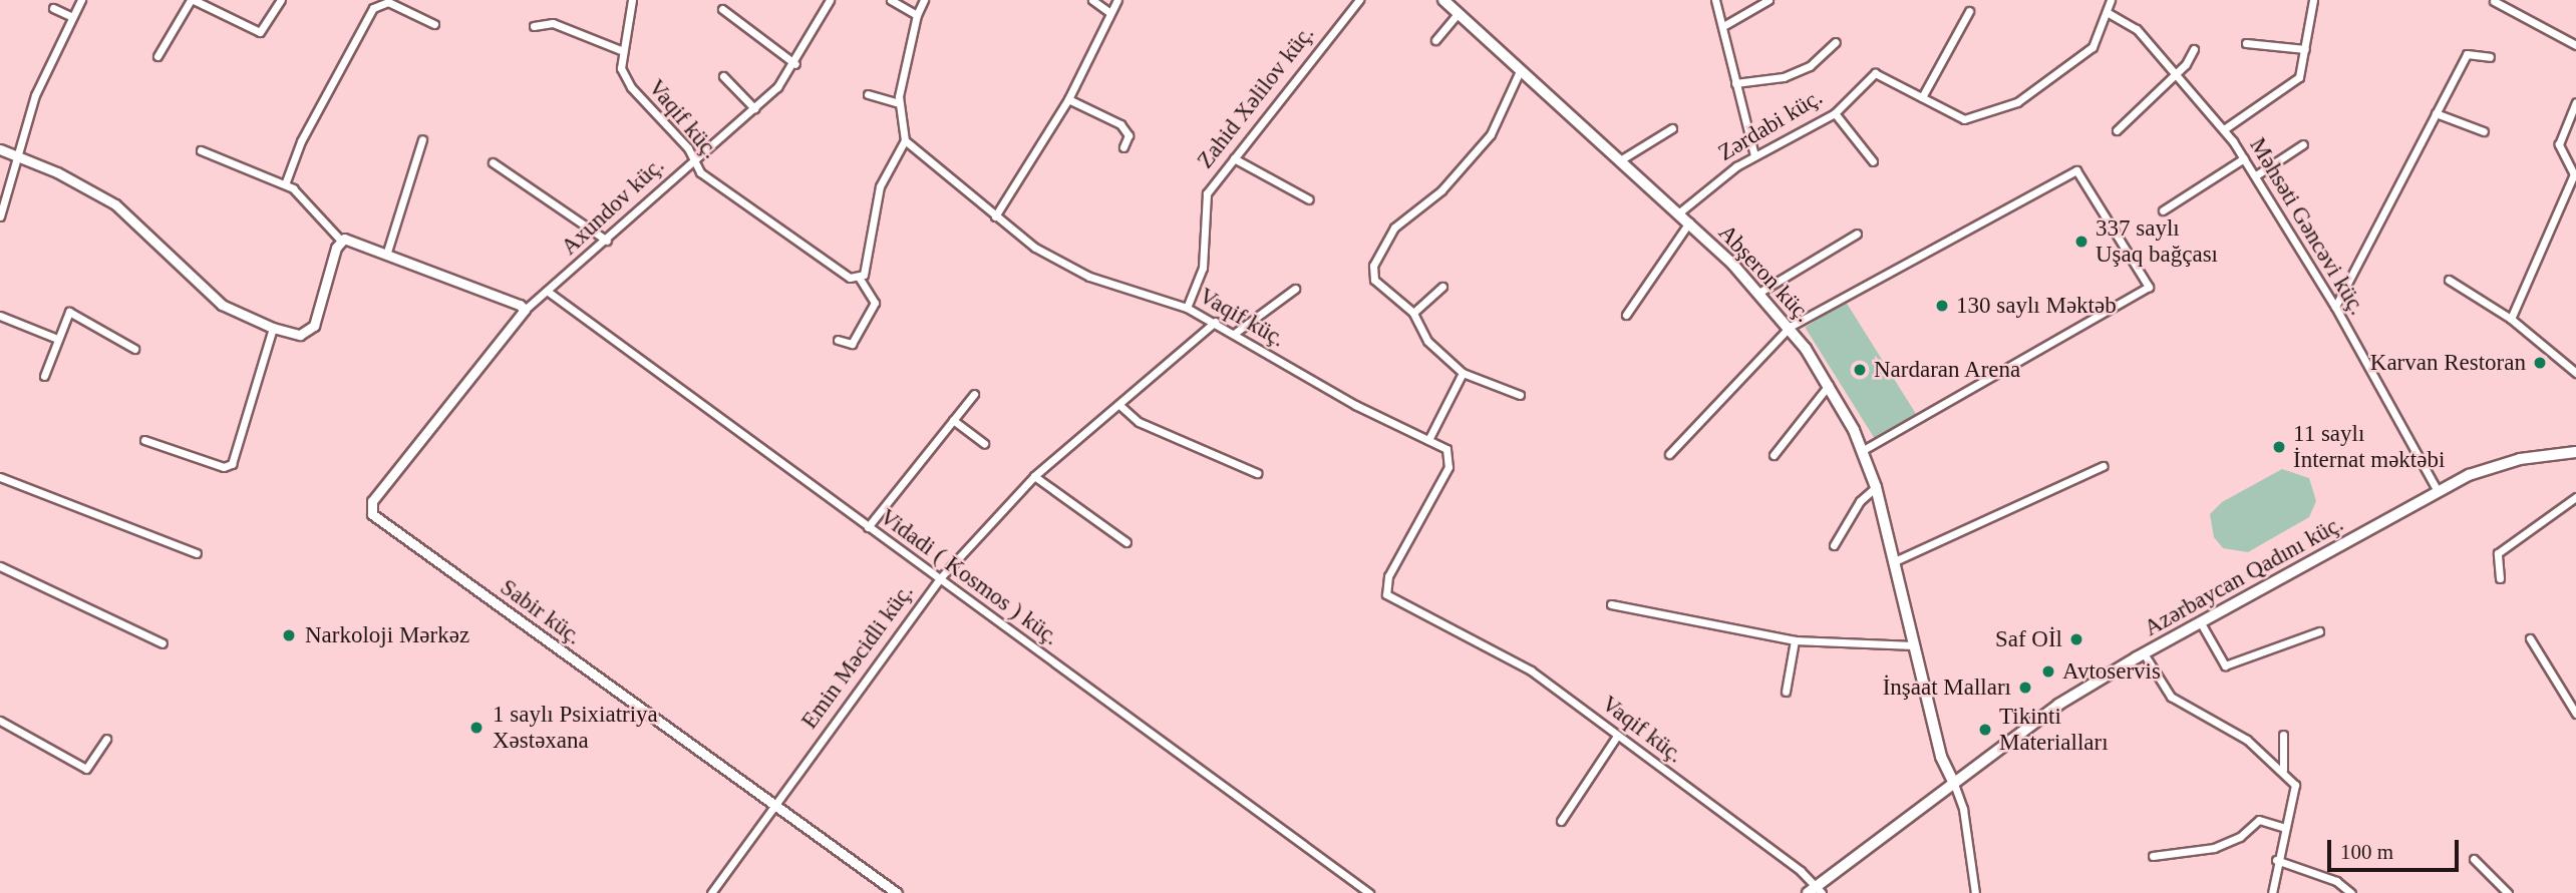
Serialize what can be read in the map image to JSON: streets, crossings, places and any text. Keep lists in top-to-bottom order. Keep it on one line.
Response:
{"streets":{"main road":["Abşeron küç.","Azərbaycan Qadını küç."],"street":["Zahid Xəlilov küç.","Vaqif küç.","Zərdabi küç.","Axundov küç.","Məhsəti Gəncəvi küç.","Vidadi ( Kosmos ) küç.","Sabir küç.","Emin Məcidli küç."]},"crossings":[["Zahid Xəlilov küç.","Vaqif küç."],["Vaqif küç.","Axundov küç."],["Vaqif küç.","Azərbaycan Qadını küç."],["Vaqif küç.","Emin Məcidli küç."],["Zərdabi küç.","Məhsəti Gəncəvi küç."],["Zərdabi küç.","Abşeron küç."],["Axundov küç.","Vidadi ( Kosmos ) küç."],["Axundov küç.","Sabir küç."],["Məhsəti Gəncəvi küç.","Azərbaycan Qadını küç."],["Abşeron küç.","Azərbaycan Qadını küç."],["Vidadi ( Kosmos ) küç.","Emin Məcidli küç."],["Sabir küç.","Emin Məcidli küç."]],"places":["337 saylı Uşaq bağçası","130 saylı Məktəb","Karvan Restoran","Nardaran Arena","11 saylı İnternat məktəbi","Narkoloji Mərkəz","Saf Oİl","Avtoservis","İnşaat Malları","1 saylı Psixiatriya Xəstəxana","Tikinti Materialları"],"scale_bar":"100 m"}
